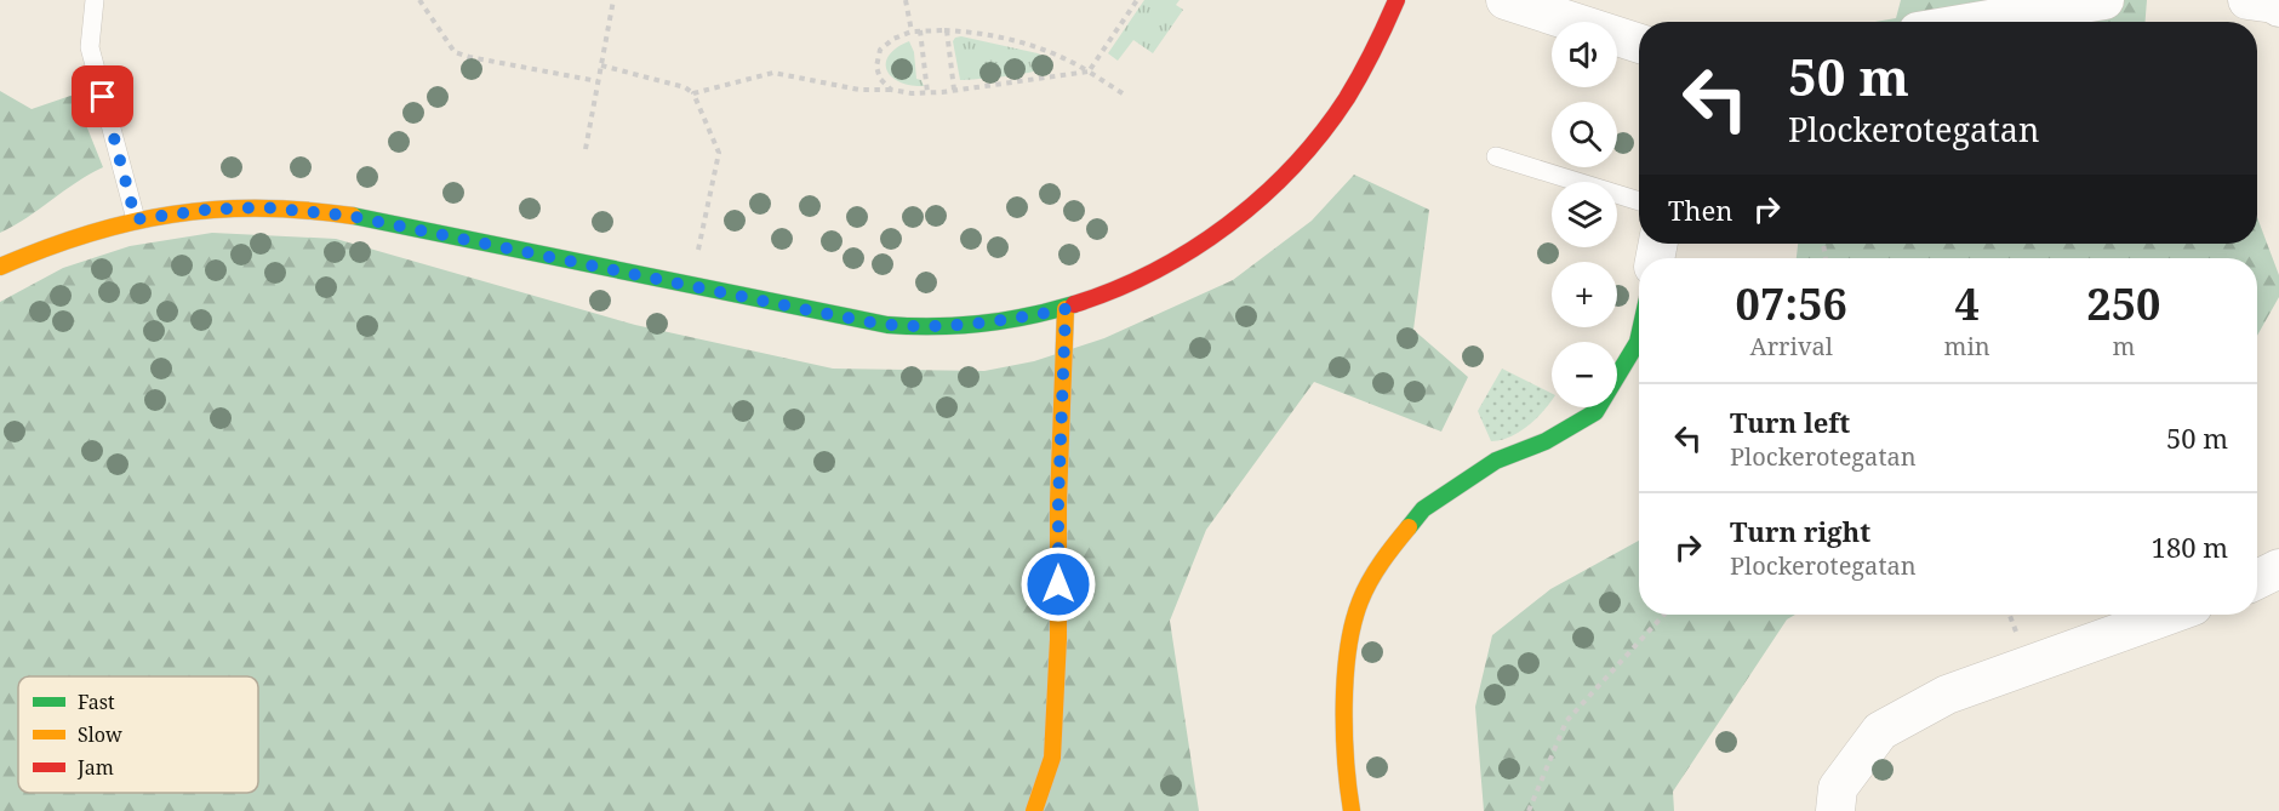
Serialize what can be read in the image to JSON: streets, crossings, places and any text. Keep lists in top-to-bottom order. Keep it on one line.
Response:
{"legend":["Fast","Slow","Jam"],"page":{"map_buttons":["+","−"],"turn":["50 m","Plockerotegatan"],"then":"Then","eta":["07:56","Arrival","4","min","250","m"],"list":[{"name":"Turn left","note":"Plockerotegatan","value":"50 m"},{"name":"Turn right","note":"Plockerotegatan","value":"180 m"}]}}
